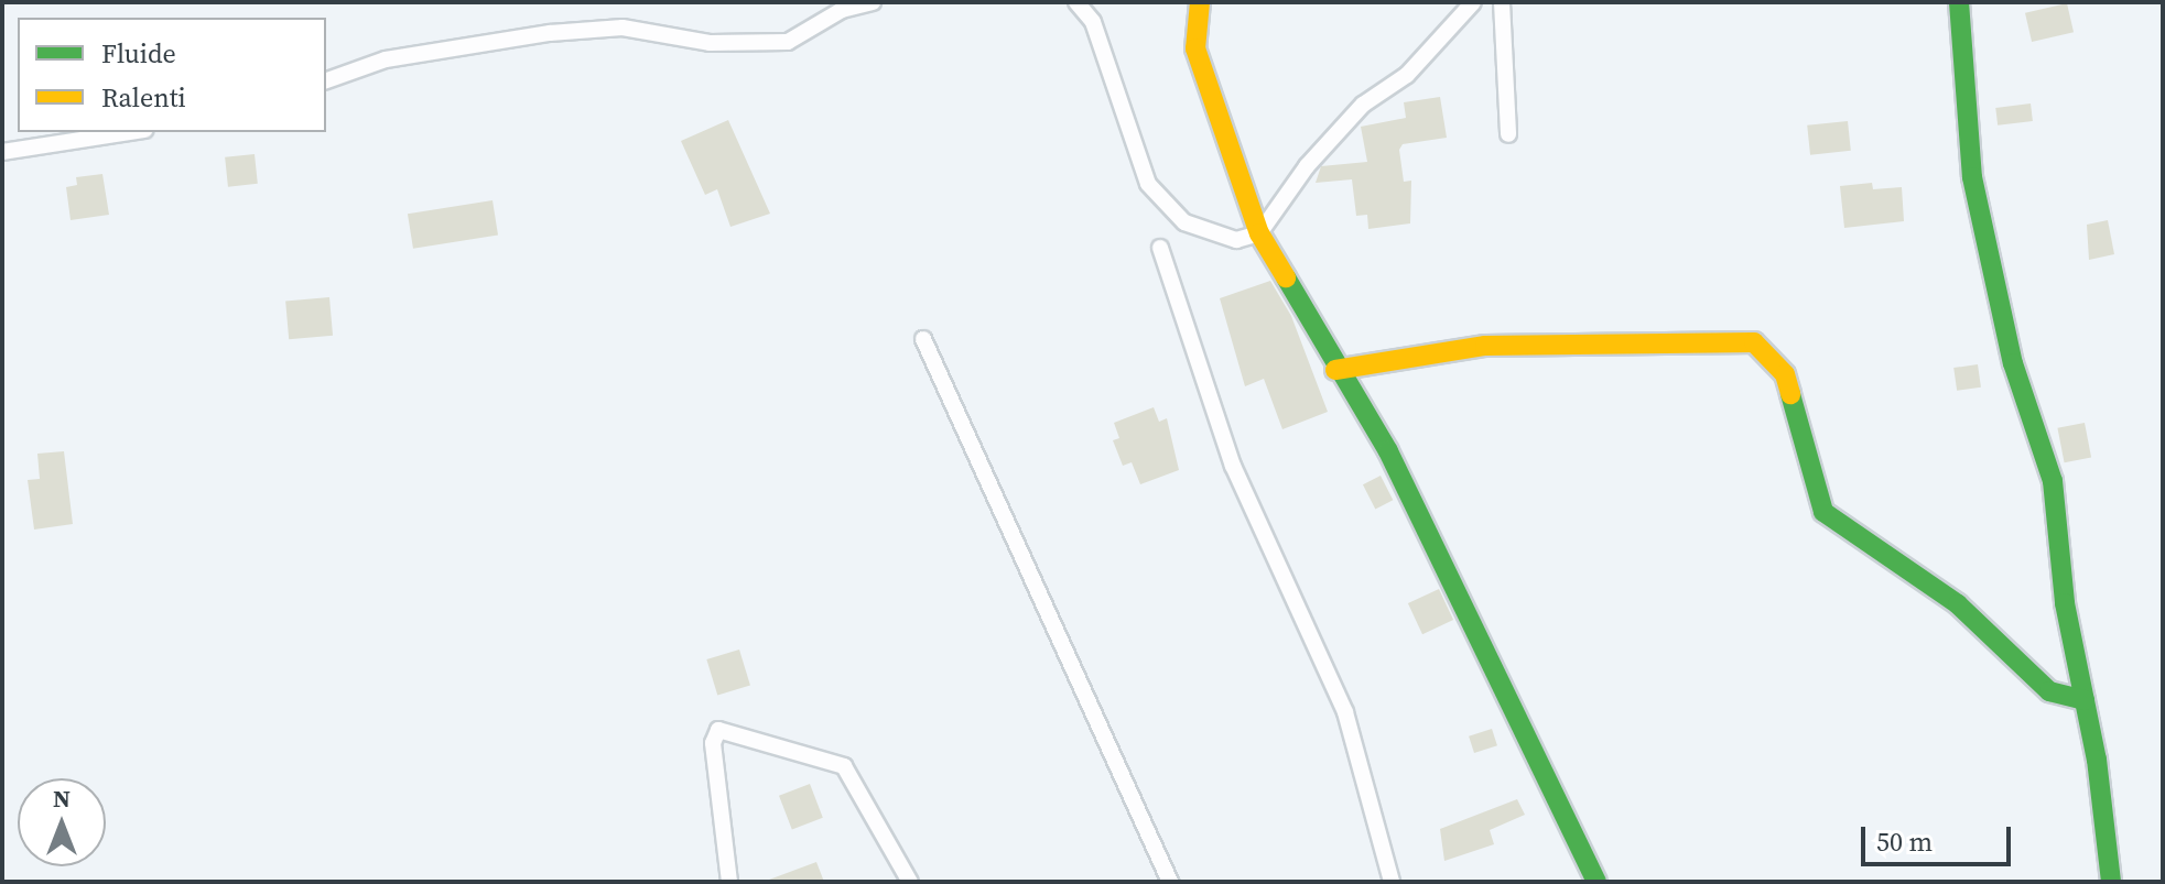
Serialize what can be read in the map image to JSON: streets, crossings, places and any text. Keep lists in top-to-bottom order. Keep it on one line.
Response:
{"legend":["Fluide","Ralenti"],"scale_bar":"50 m","north":"top"}
